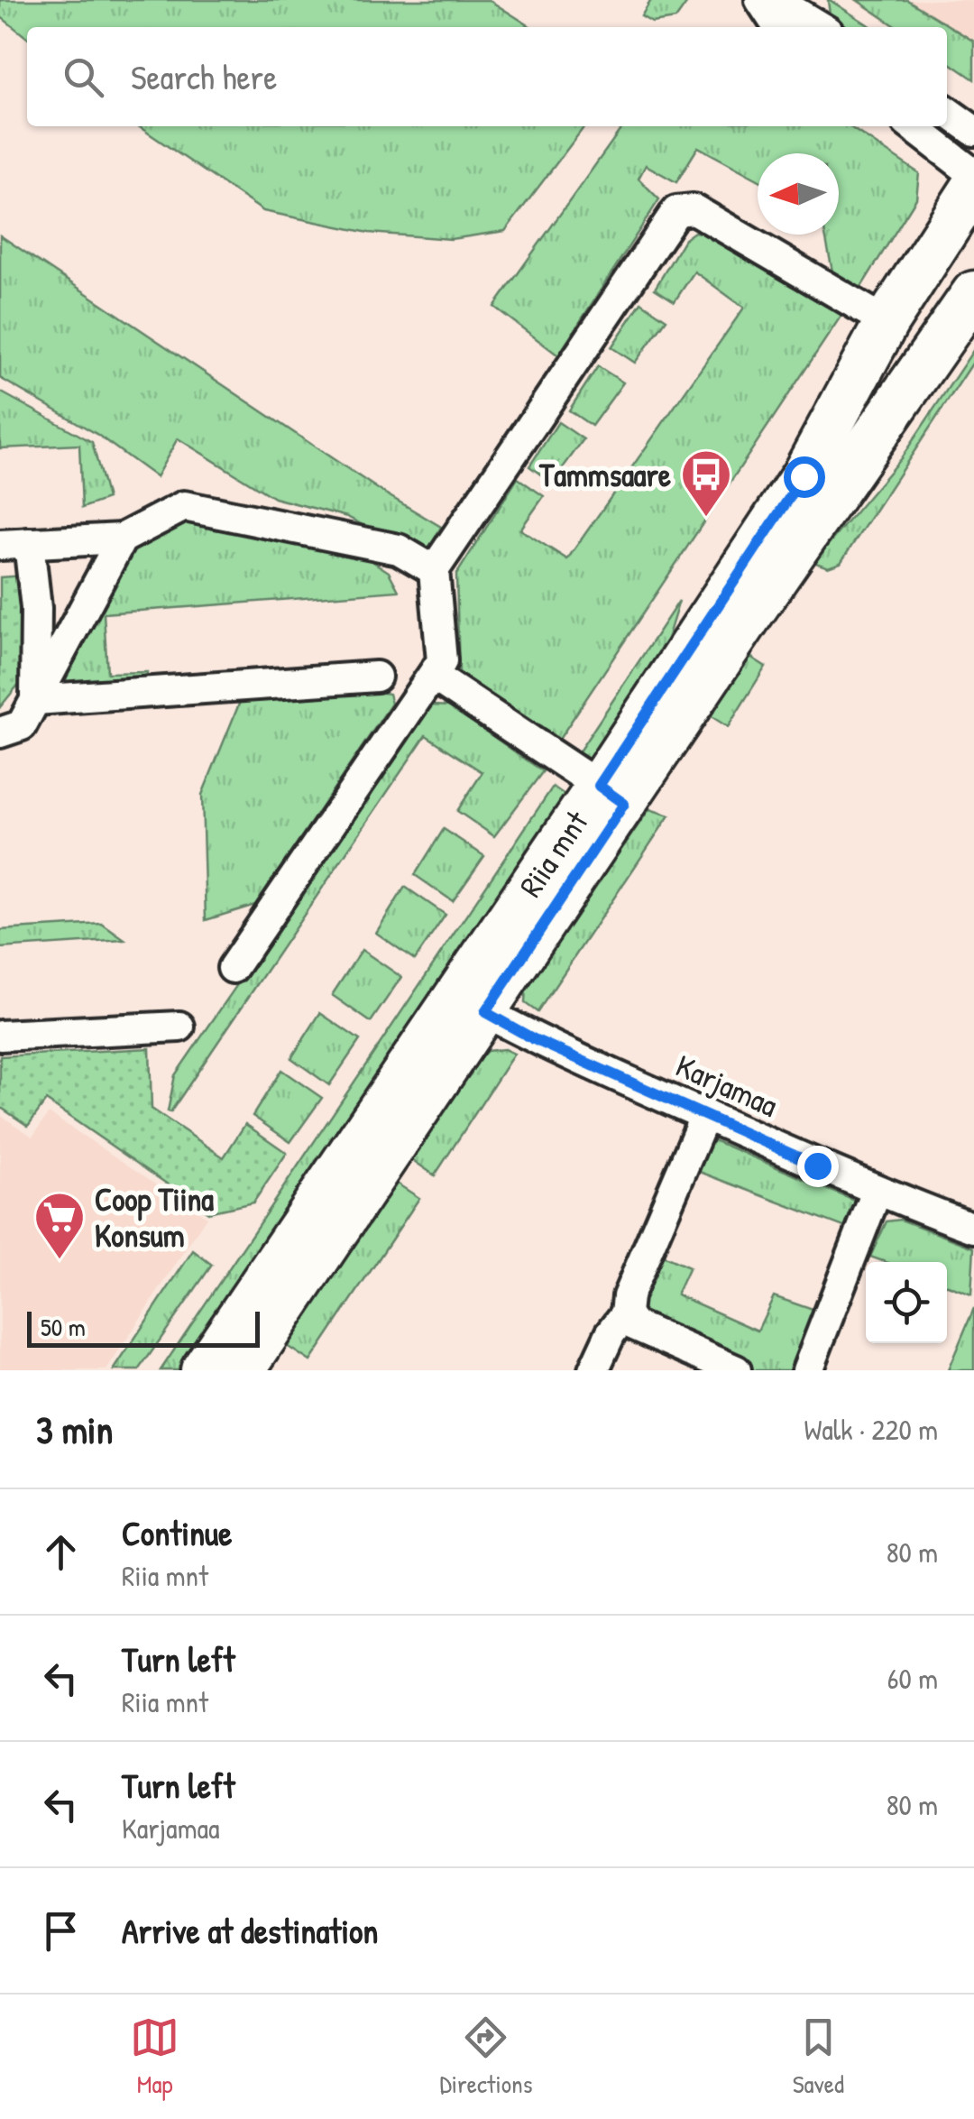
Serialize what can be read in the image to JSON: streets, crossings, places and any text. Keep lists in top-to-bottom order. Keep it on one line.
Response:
{"streets":{"main road":["Riia mnt"],"street":["Karjamaa"]},"crossings":[["Riia mnt","Karjamaa"]],"places":{"bus stop":["Tammsaare"],"supermarket":["Coop Tiina Konsum"]},"scale_bar":"50 m","north":"left","page":{"search":"Search here","scale":"50 m","heading":["3 min","Walk · 220 m"],"list":[["Continue","Riia mnt","80 m"],["Turn left","Riia mnt","60 m"],["Turn left","Karjamaa","80 m"],"Arrive at destination"],"nav":["Map","Directions","Saved"]}}
